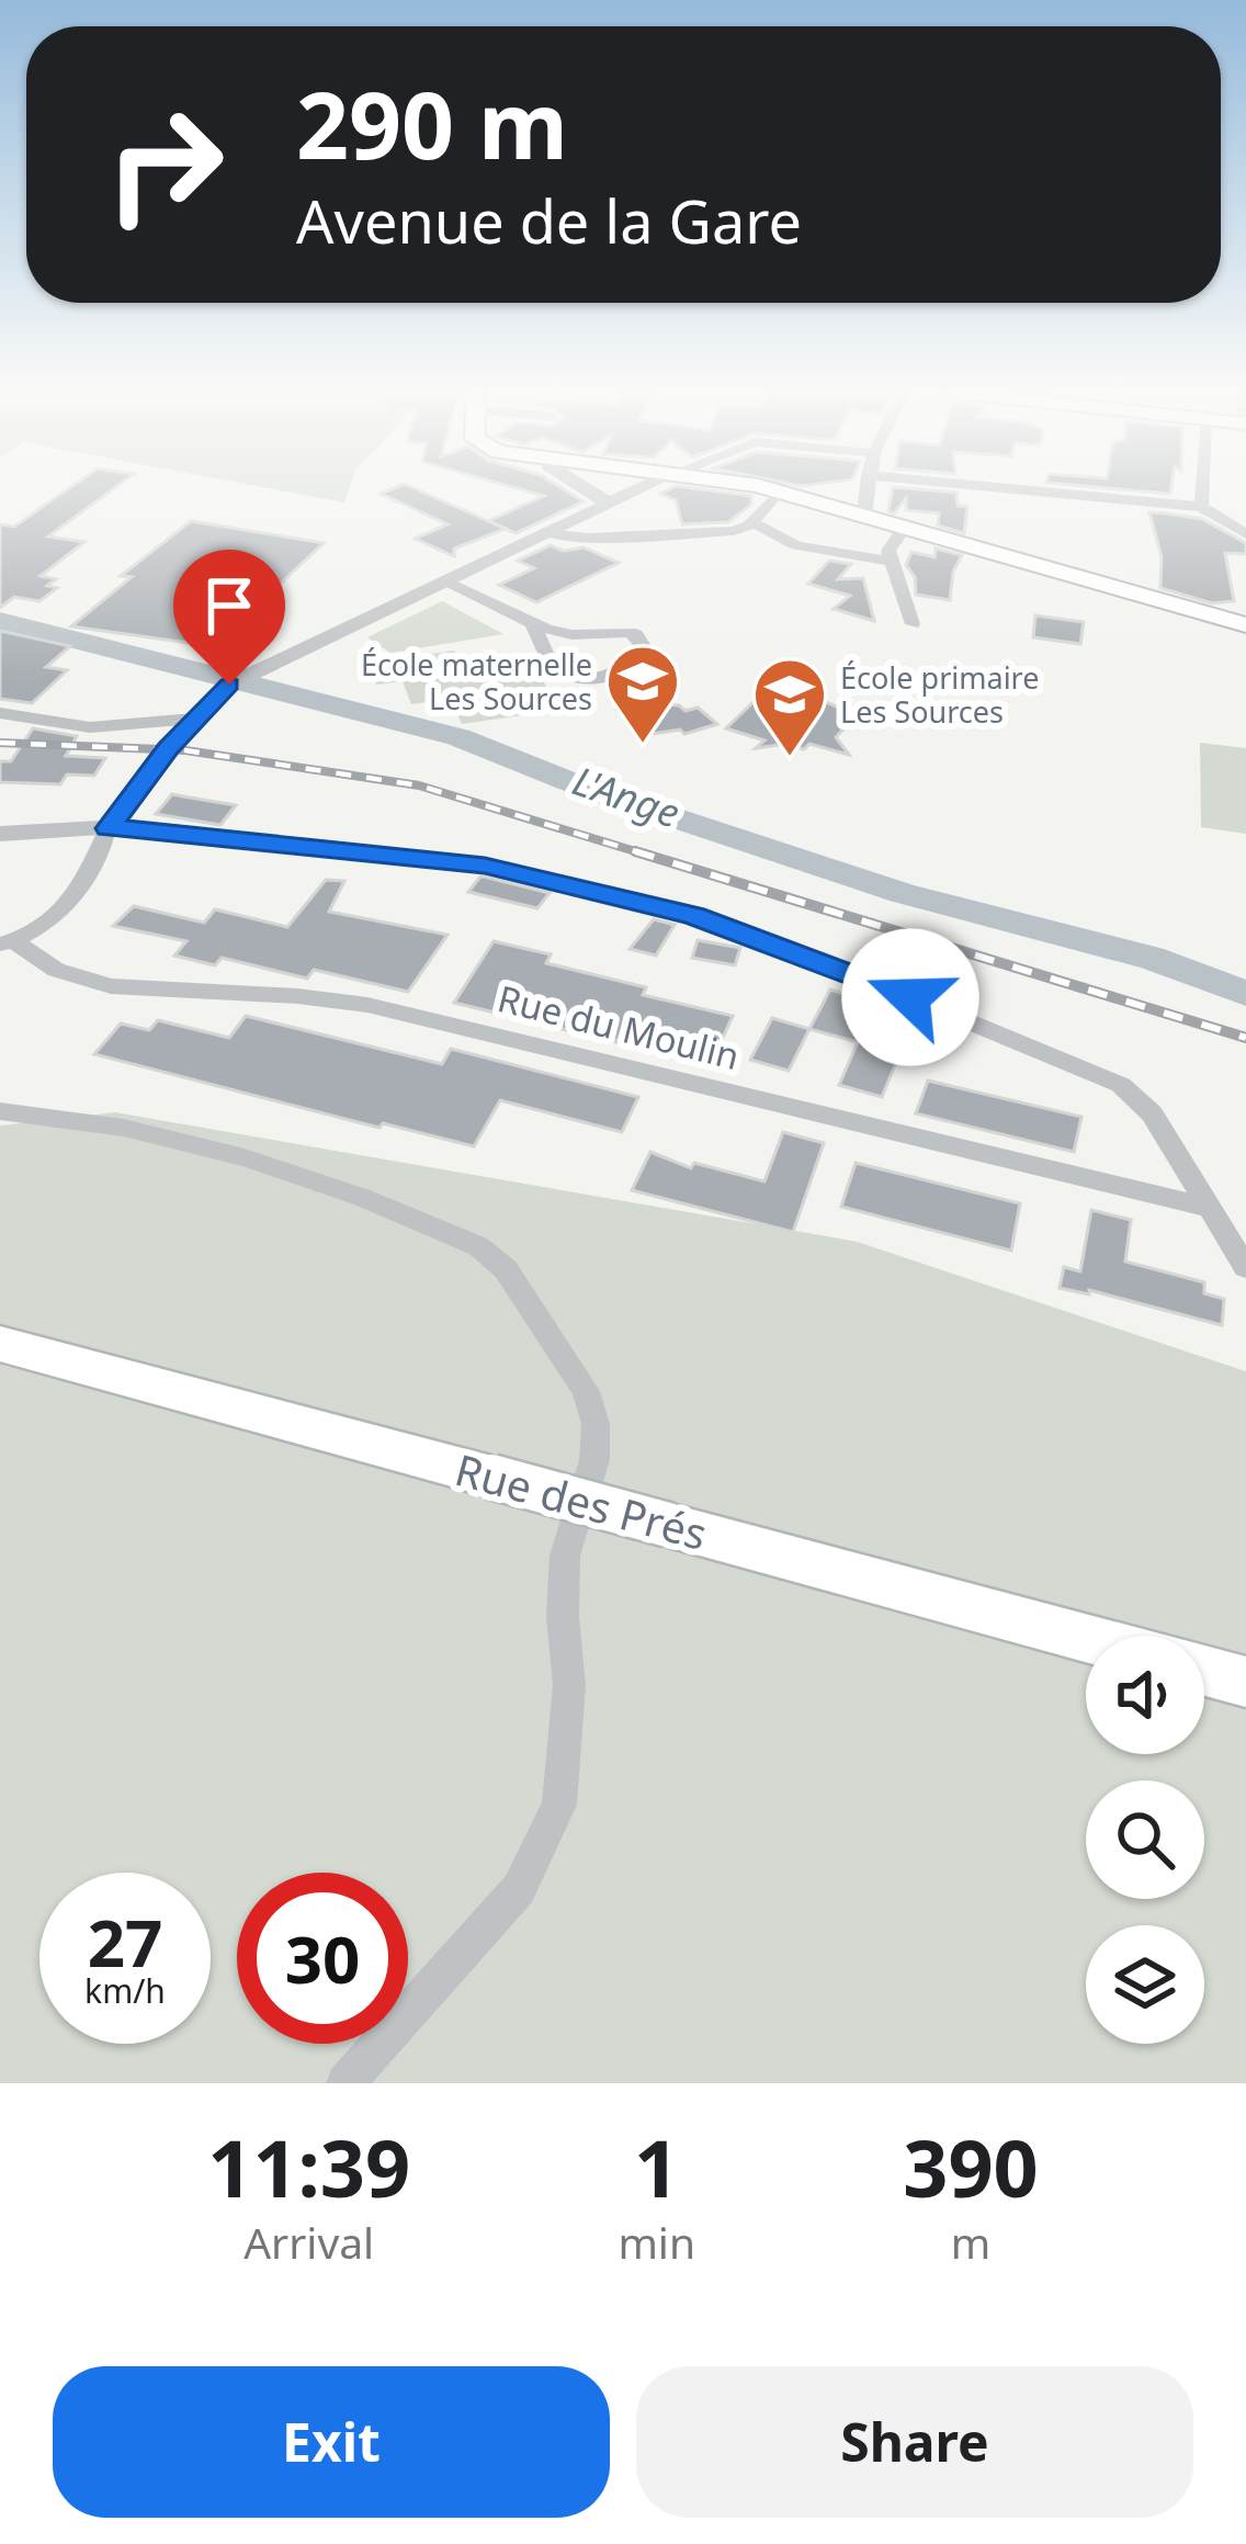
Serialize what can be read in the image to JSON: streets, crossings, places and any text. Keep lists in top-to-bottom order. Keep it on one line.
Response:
{"streets":{"main road":["Rue des Prés"],"street":["Rue du Moulin"]},"water":["L'Ange"],"places":{"school or university":["École maternelle Les Sources","École primaire Les Sources"]},"page":{"turn":["290 m","Avenue de la Gare"],"speed":"27 km/h","limit":"30","eta":["11:39","Arrival","1","min","390","m"],"buttons":["Exit","Share"]}}
